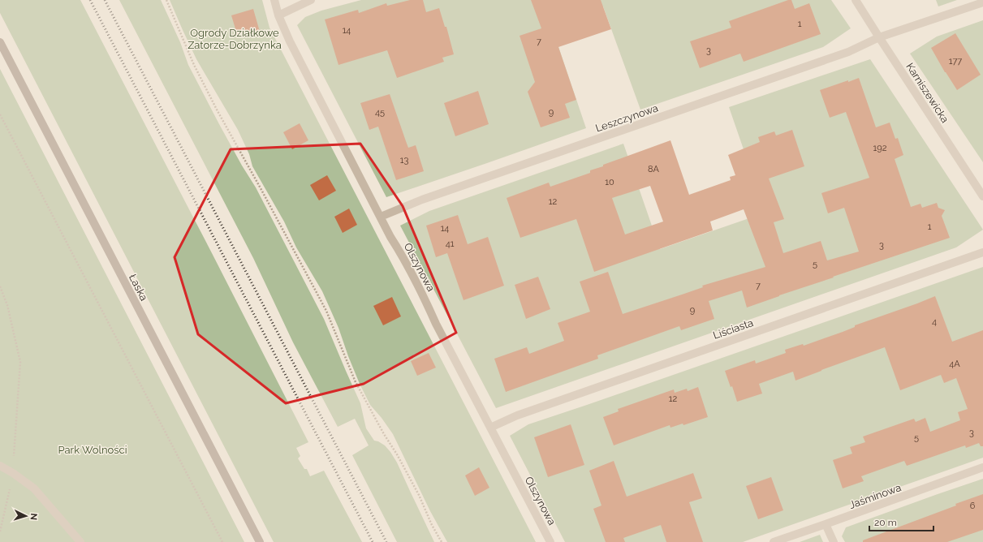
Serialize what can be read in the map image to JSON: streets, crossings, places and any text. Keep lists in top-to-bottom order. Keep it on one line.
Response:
{"streets":{"main road":["Łaska"],"street":["Karniszewicka","Leszczynowa","Olszynowa","Liściasta","Jaśminowa"]},"crossings":[["Karniszewicka","Leszczynowa"],["Leszczynowa","Olszynowa"],["Olszynowa","Liściasta"]],"parks":["Ogrody Działkowe Zatorze-Dobrzynka","Park Wolności"],"house_numbers":["1","14","7","3","177","45","9","192","13","8A","10","12","1","14","41","3","5","7","9","4","4A","12","3","5","6"],"scale_bar":"20 m","north":"right"}
